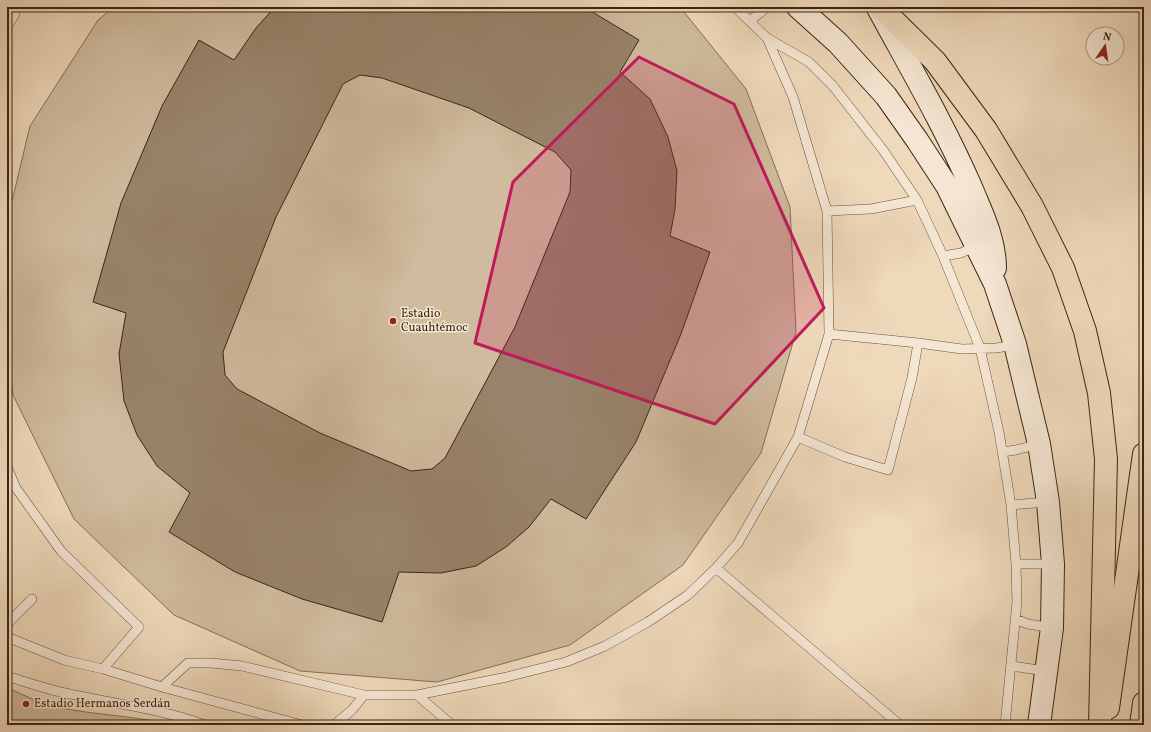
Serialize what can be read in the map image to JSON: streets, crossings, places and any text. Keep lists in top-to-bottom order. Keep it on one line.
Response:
{"places":["Estadio Cuauhtémoc","Estadio Hermanos Serdán"],"north":"top"}
